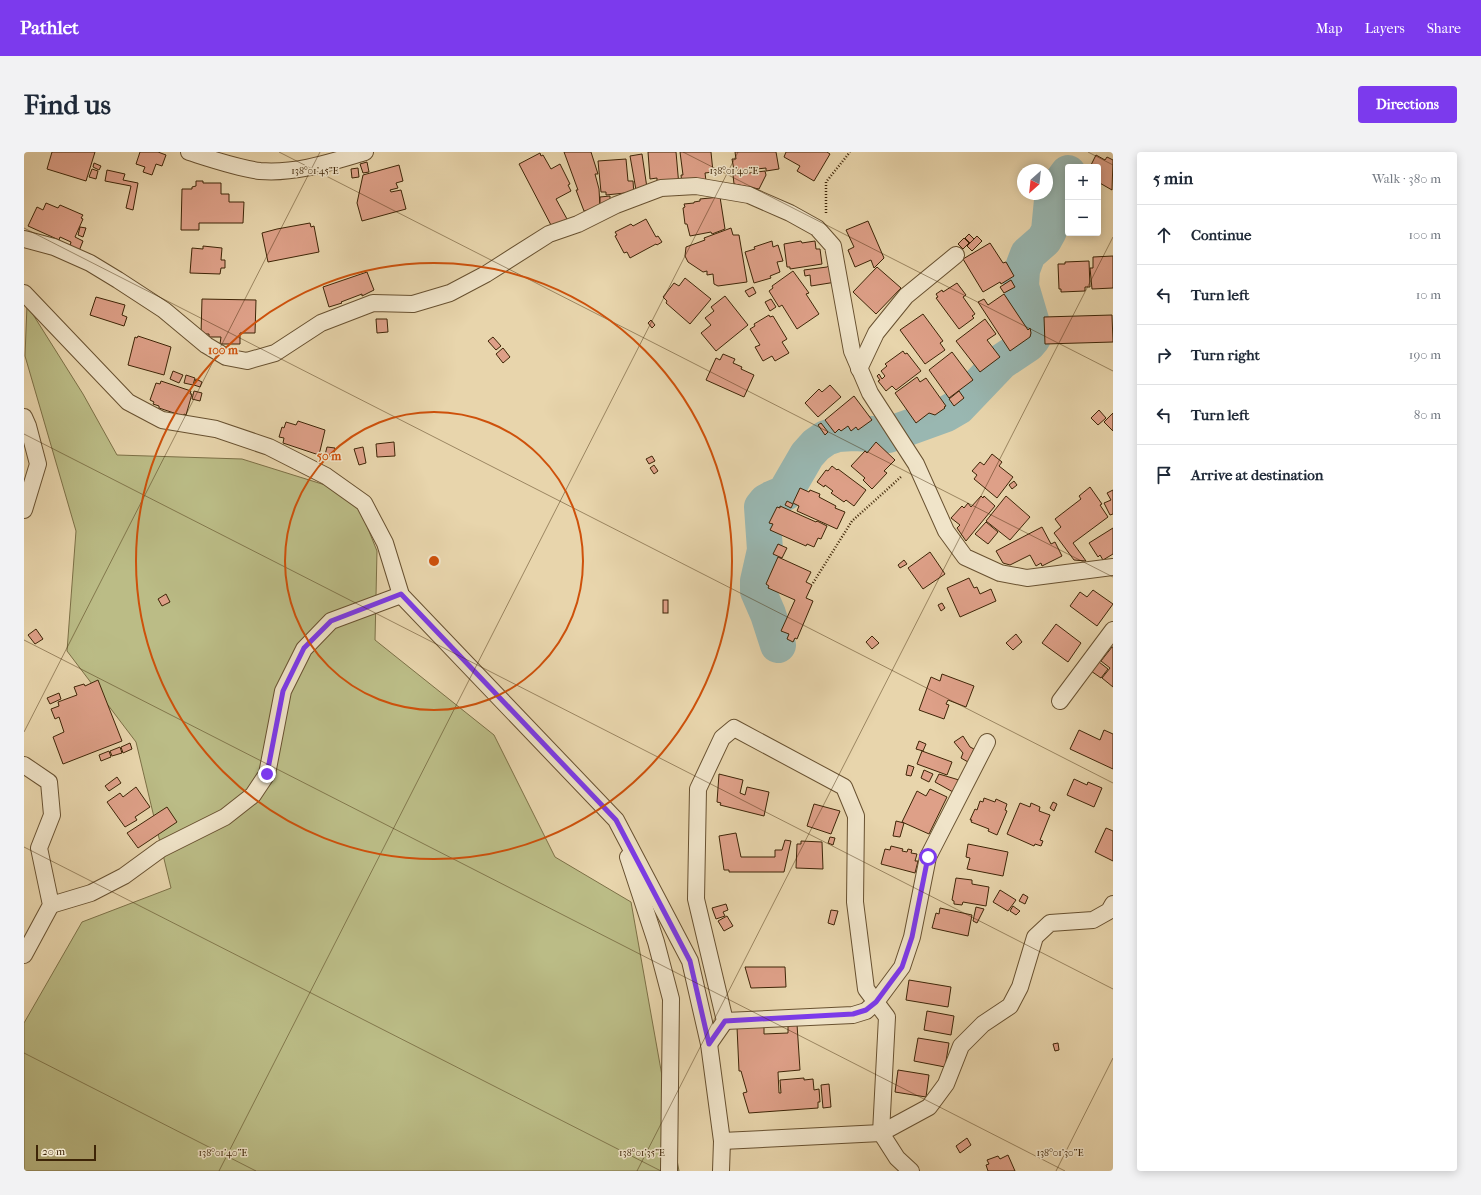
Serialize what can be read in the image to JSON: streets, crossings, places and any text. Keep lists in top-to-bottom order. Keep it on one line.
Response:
{"scale_bar":"20 m","north":"bottom left","page":{"header":"Pathlet","nav":["Map","Layers","Share"],"buttons":"Directions","title":"Find us","heading":["5 min","Walk · 380 m"],"map_buttons":["+","−"],"list":[["Continue","100 m"],["Turn left","10 m"],["Turn right","190 m"],["Turn left","80 m"],"Arrive at destination"],"scale":"20 m"},"coordinates":["138°01'45\"E","138°01'40\"E","138°01'35\"E","138°01'30\"E"],"rings":["100 m","50 m"]}
